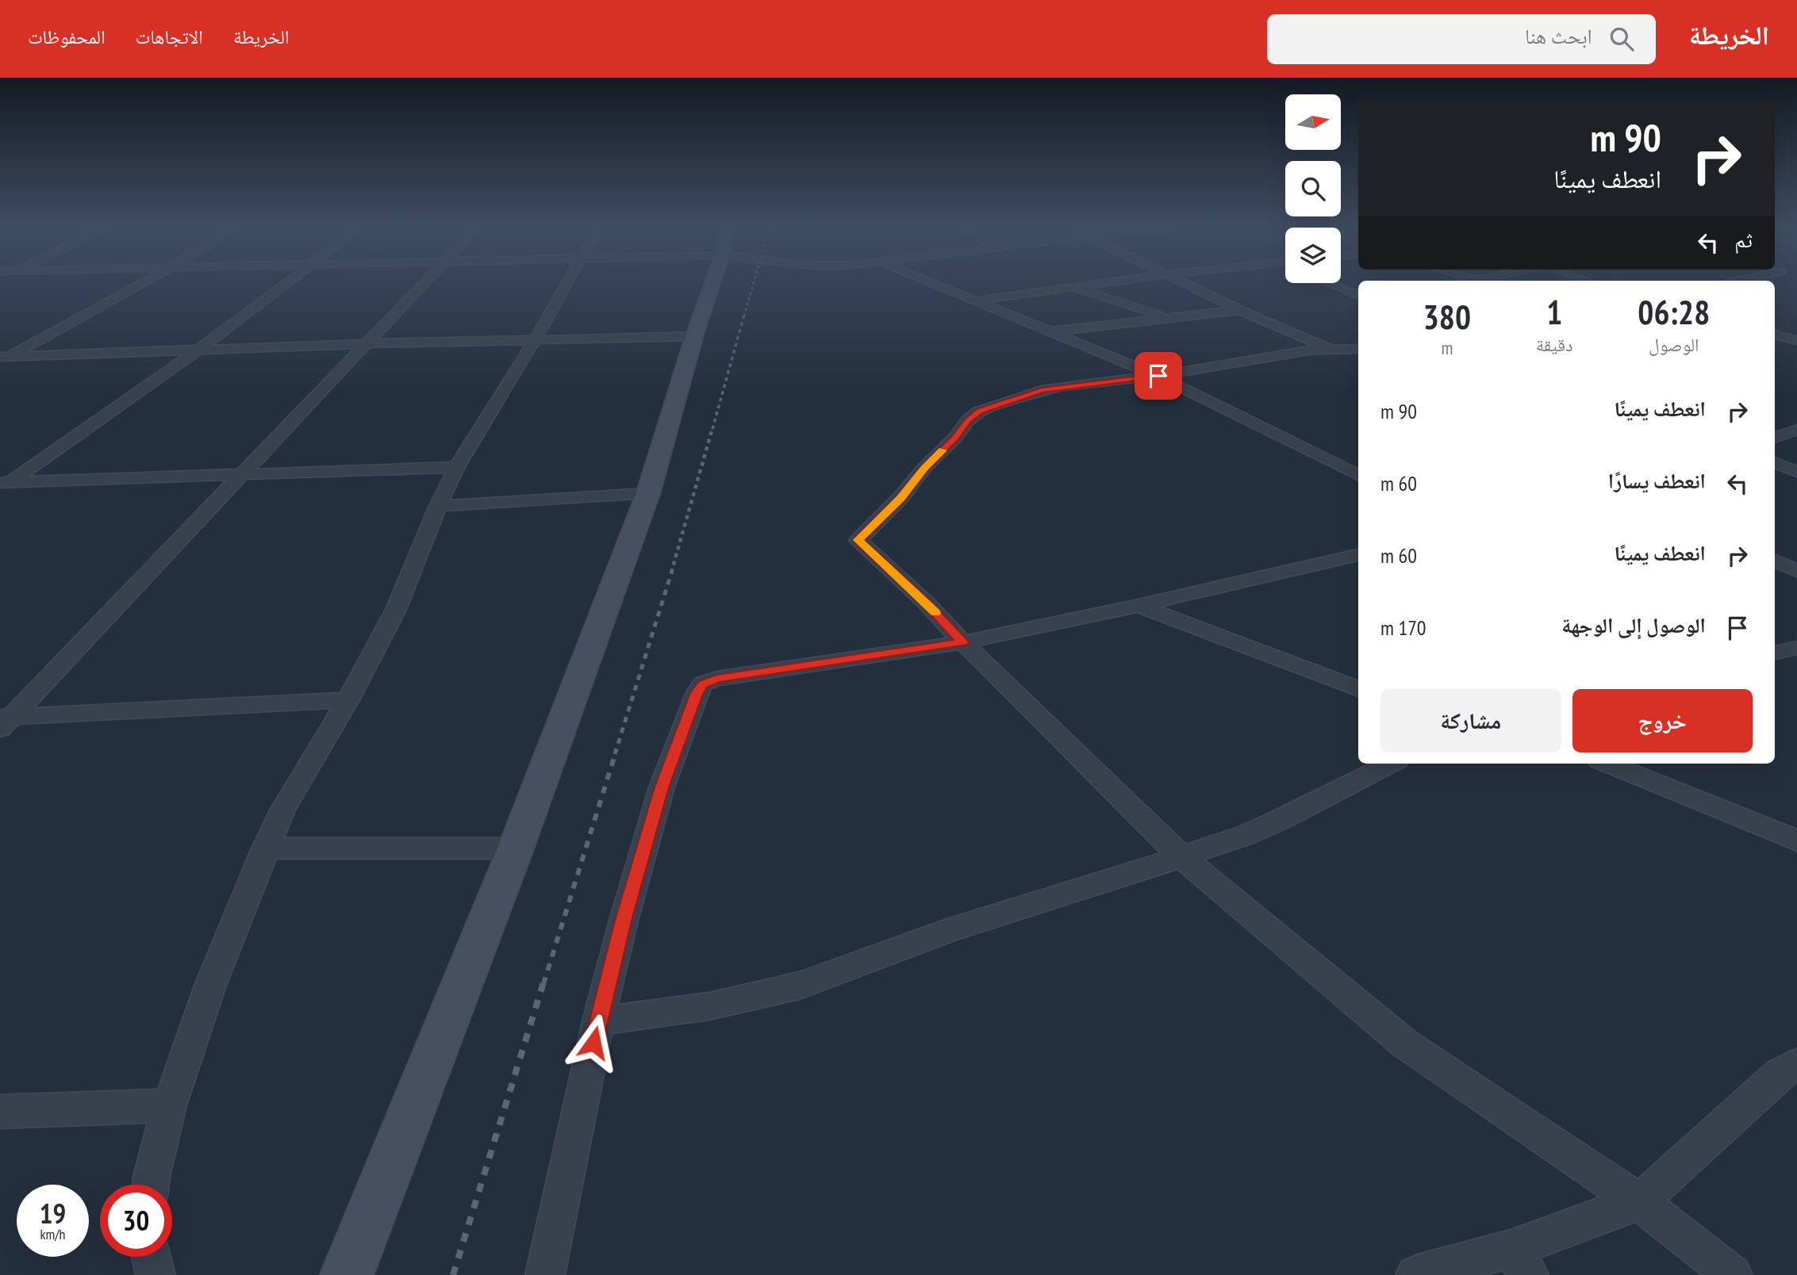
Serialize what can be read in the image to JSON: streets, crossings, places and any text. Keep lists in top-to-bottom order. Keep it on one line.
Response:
{"north":"right","page":{"header":"الخريطة","search":"ابحث هنا","nav":["الخريطة","الاتجاهات","المحفوظات"],"turn":["90 m","انعطف يمينًا"],"then":"ثم","eta":["06:28","الوصول","1","دقيقة","380","m"],"list":[{"name":"انعطف يمينًا","value":"90 m"},{"name":"انعطف يسارًا","value":"60 m"},{"name":"انعطف يمينًا","value":"60 m"},{"name":"الوصول إلى الوجهة","value":"170 m"}],"buttons":["خروج","مشاركة"],"speed":"19 km/h","limit":"30"}}
